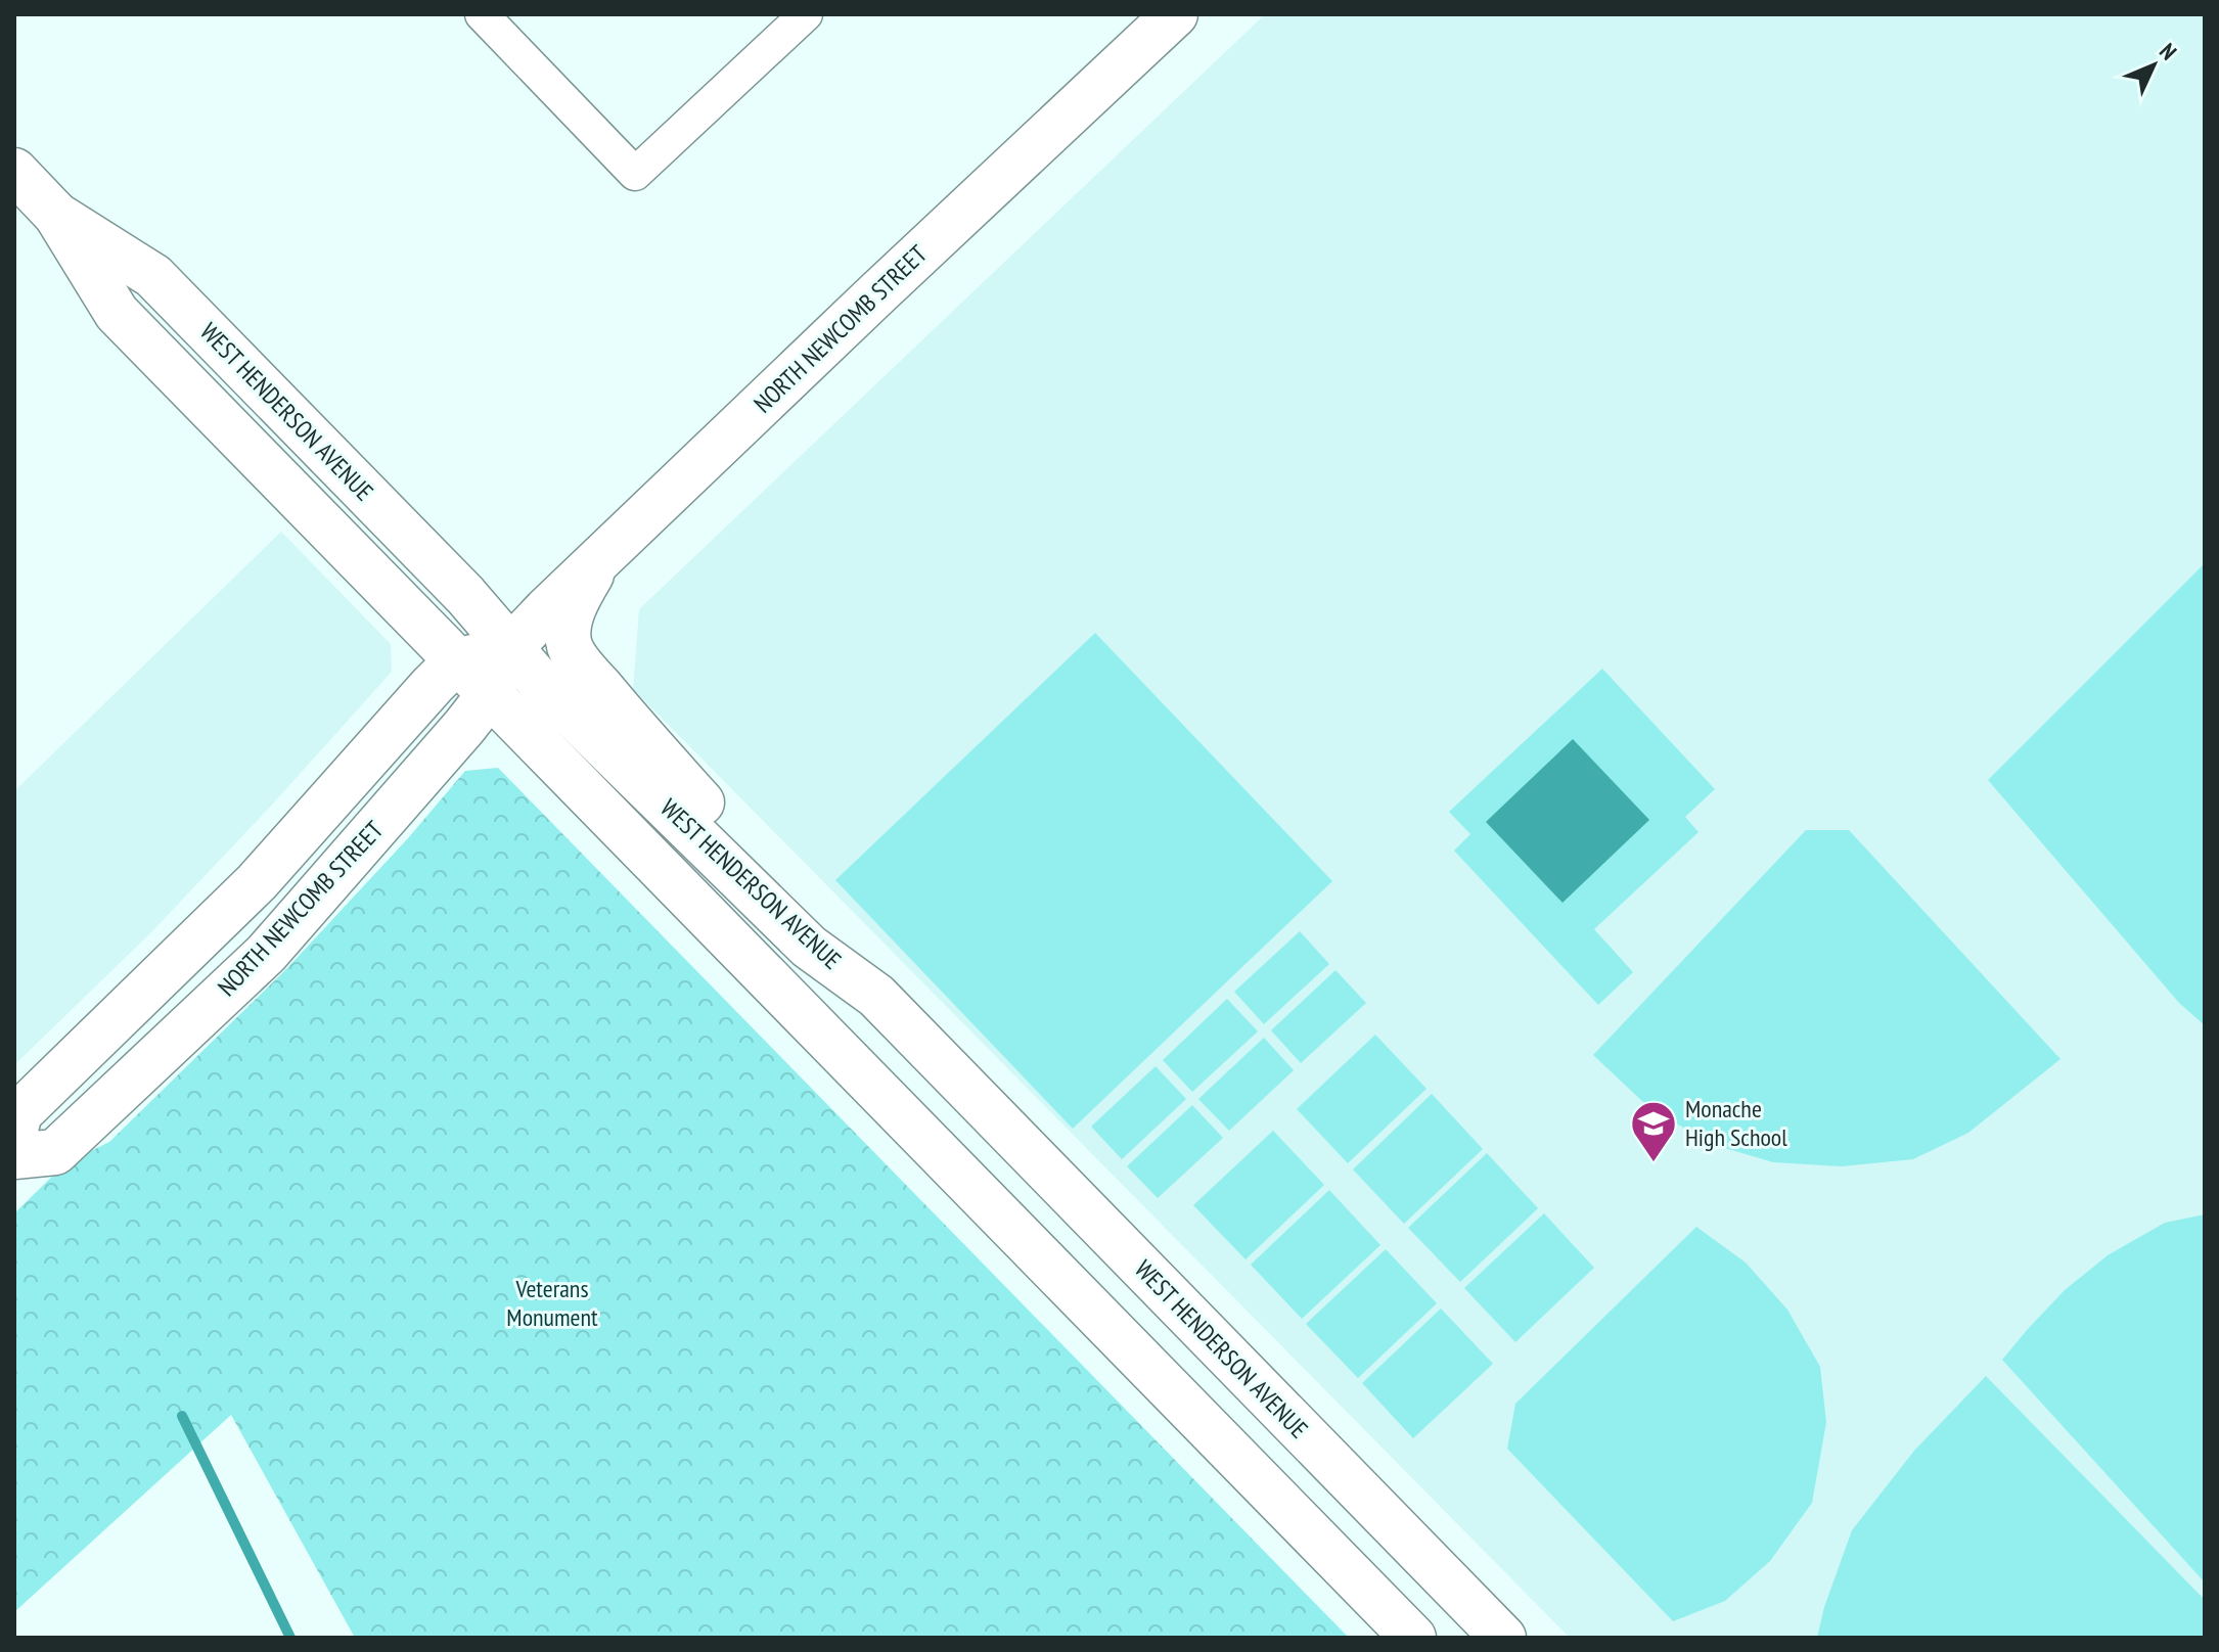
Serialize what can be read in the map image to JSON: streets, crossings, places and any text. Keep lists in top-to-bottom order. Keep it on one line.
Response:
{"streets":{"main road":["NORTH NEWCOMB STREET","WEST HENDERSON AVENUE"]},"crossings":[["NORTH NEWCOMB STREET","WEST HENDERSON AVENUE"]],"parks":["Veterans Monument"],"places":{"school or university":["Monache High School"]},"north":"top right"}
